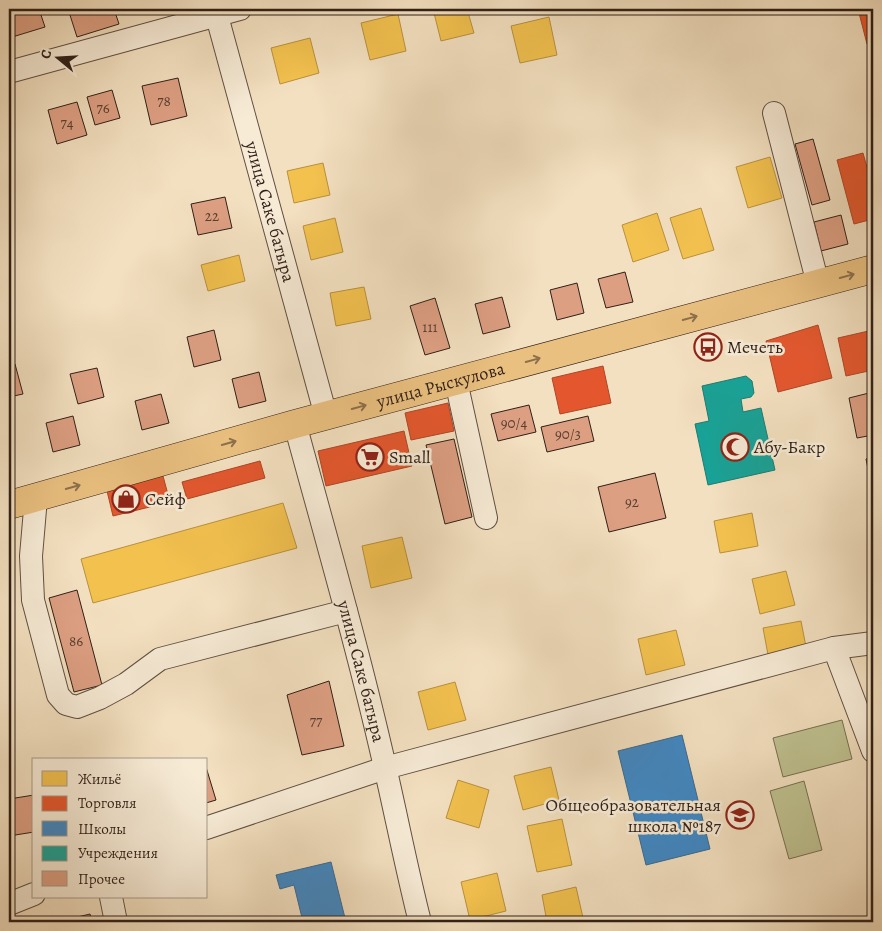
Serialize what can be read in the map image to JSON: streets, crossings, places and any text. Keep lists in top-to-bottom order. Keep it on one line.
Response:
{"streets":{"main road":["улица Рыскулова"],"street":["улица Саке батыра"]},"crossings":[["улица Саке батыра","улица Рыскулова"]],"one_way":["улица Рыскулова"],"places":{"bus stop":["Мечеть"],"mosque":["Абу-Бакр"],"supermarket":["Small"],"shop":["Сейф"],"school or university":["Общеобразовательная школа №187"]},"house_numbers":["78","76","74","22","111","90/4","90/3","92","86","77"],"legend":["Жильё","Торговля","Школы","Учреждения","Прочее"],"north":"left"}
